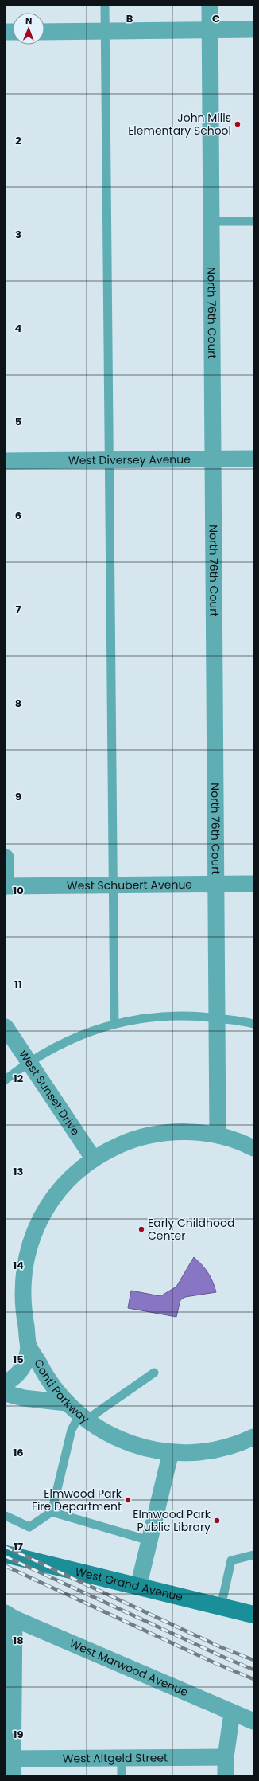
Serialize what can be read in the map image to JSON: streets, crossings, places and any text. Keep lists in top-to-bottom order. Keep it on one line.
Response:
{"streets":{"main road":["West Grand Avenue"],"street":["North 76th Court","West Diversey Avenue","West Schubert Avenue","West Sunset Drive","Conti Parkway","West Marwood Avenue","West Altgeld Street"]},"crossings":[["North 76th Court","West Diversey Avenue"],["North 76th Court","West Schubert Avenue"],["North 76th Court","Conti Parkway"],["West Sunset Drive","Conti Parkway"]],"places":["John Mills Elementary School","Early Childhood Center","Elmwood Park Fire Department","Elmwood Park Public Library"],"north":"top","grid":{"columns":["B","C"],"rows":["2","3","4","5","6","7","8","9","10","11","12","13","14","15","16","17","18","19"]}}
